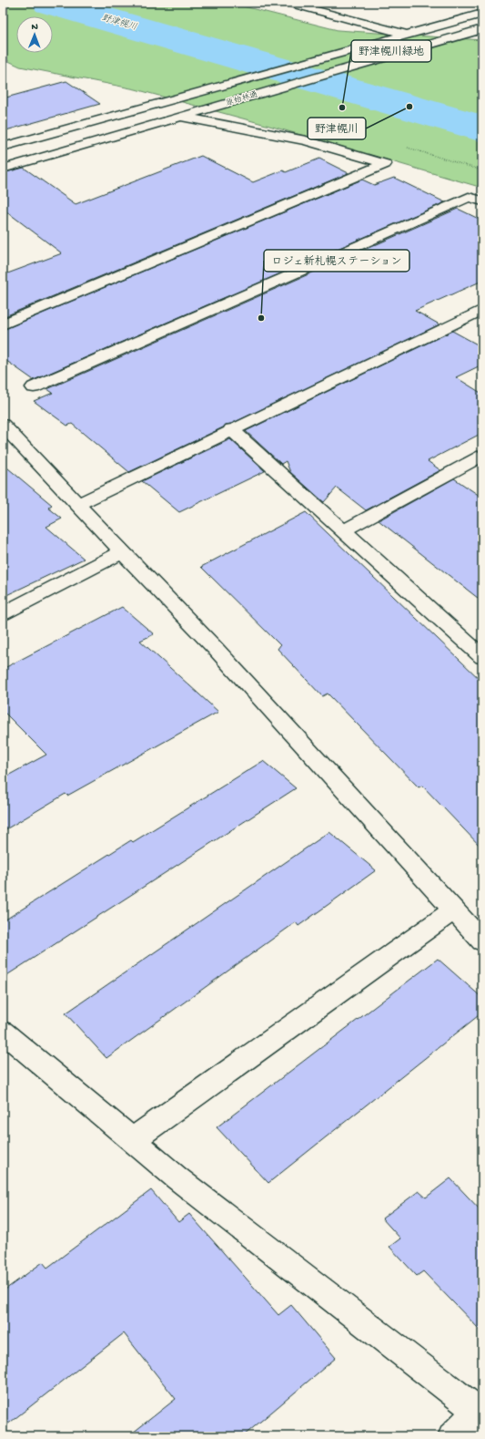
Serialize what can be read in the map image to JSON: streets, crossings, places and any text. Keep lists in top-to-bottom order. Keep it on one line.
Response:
{"streets":{"street":["原始林通"]},"water":["野津幌川"],"places":["野津幌川","野津幌川緑地","ロジェ新札幌ステーション"],"north":"top"}
